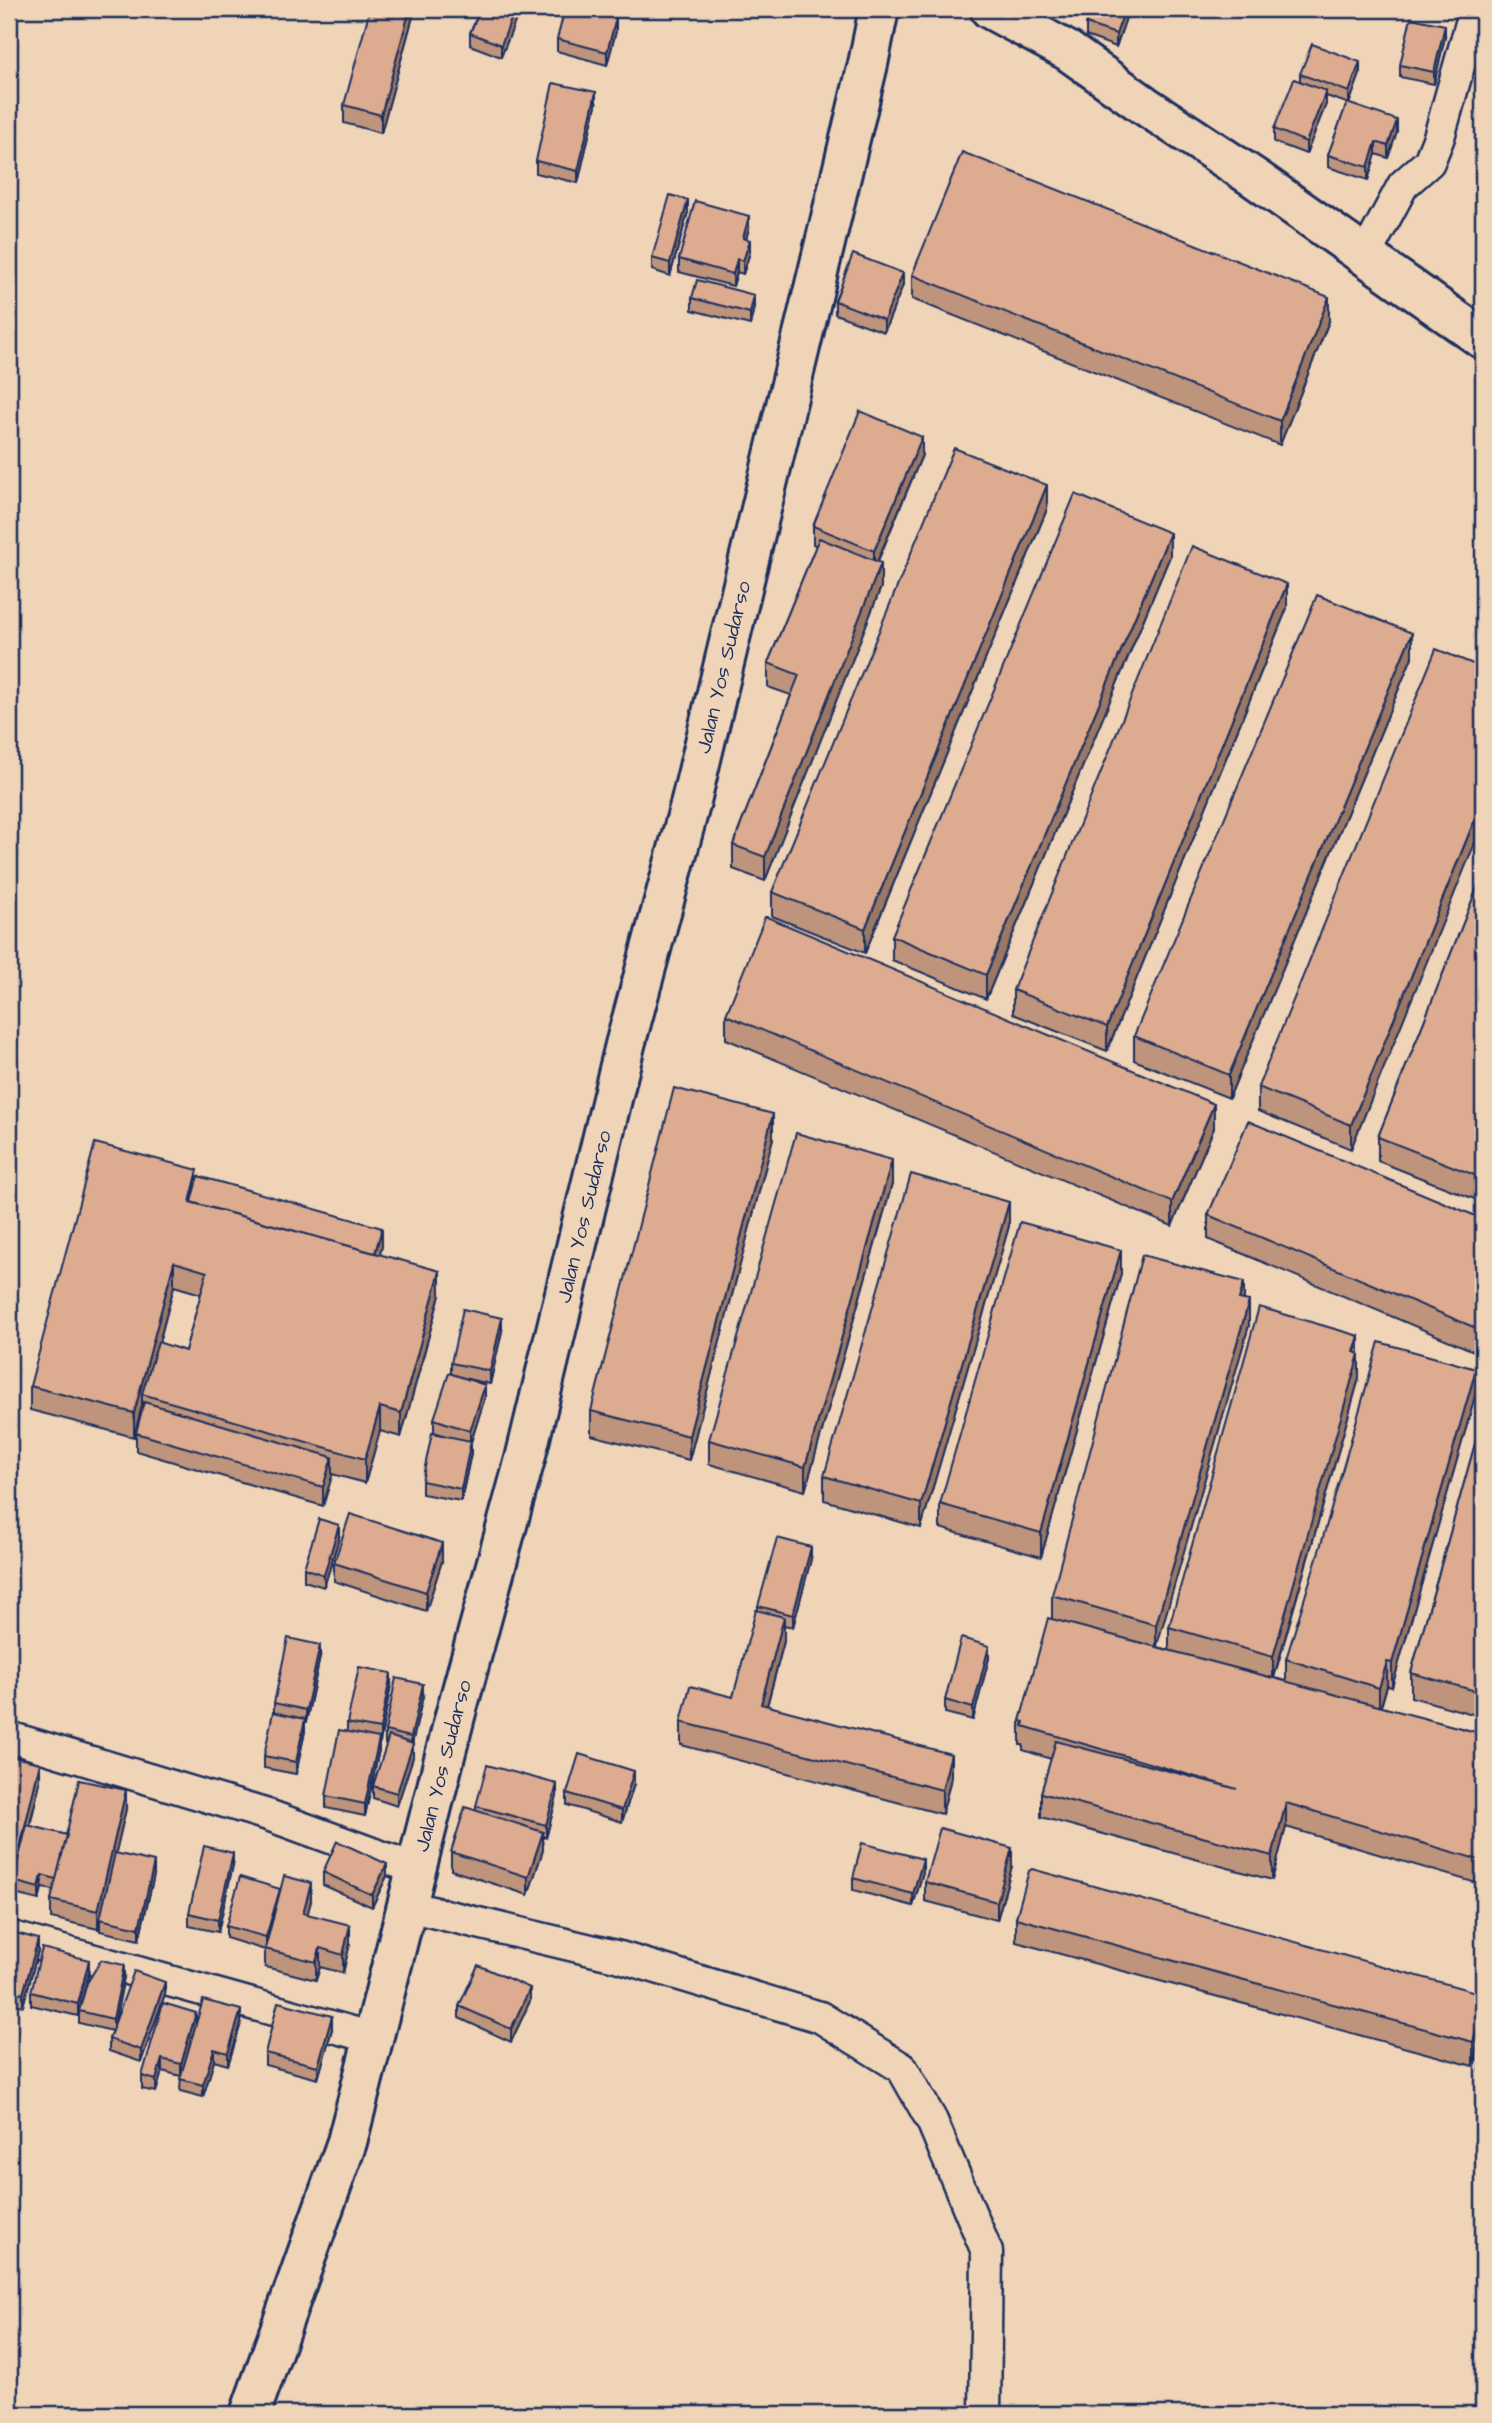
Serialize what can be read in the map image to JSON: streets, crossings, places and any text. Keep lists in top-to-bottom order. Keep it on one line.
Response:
{"streets":{"street":["Jalan Yos Sudarso"]}}
